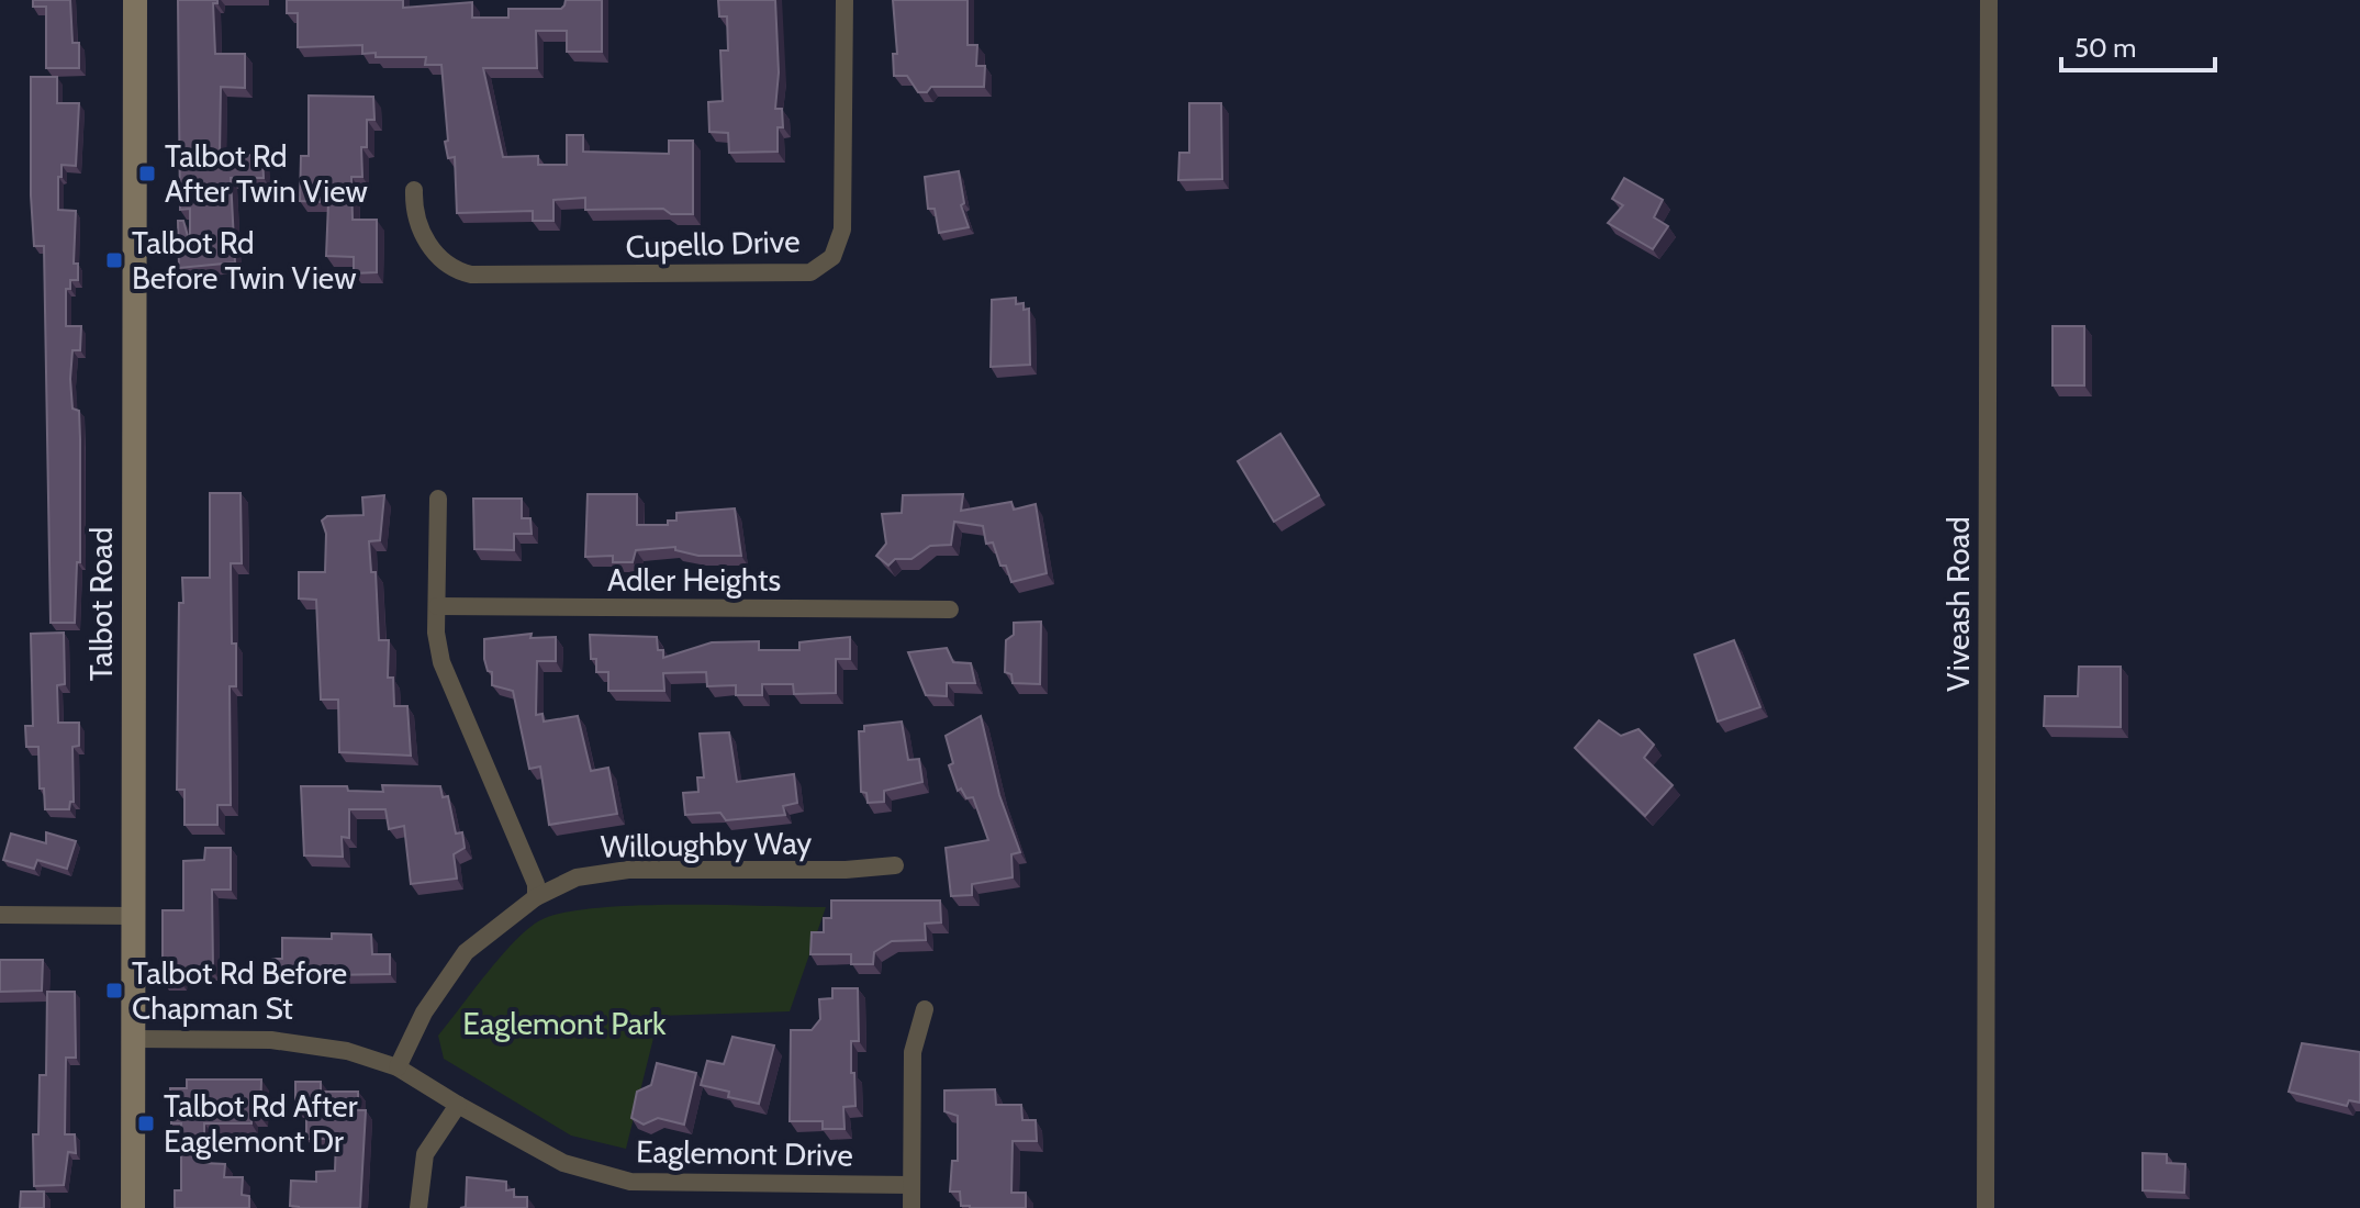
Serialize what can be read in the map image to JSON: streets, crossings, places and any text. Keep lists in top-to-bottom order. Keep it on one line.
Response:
{"streets":{"main road":["Talbot Road"],"street":["Cupello Drive","Adler Heights","Viveash Road","Willoughby Way","Eaglemont Drive"]},"crossings":[["Talbot Road","Eaglemont Drive"],["Willoughby Way","Eaglemont Drive"]],"parks":["Eaglemont Park"],"places":{"transit":["Talbot Rd After Twin View","Talbot Rd Before Twin View","Talbot Rd Before Chapman St","Talbot Rd After Eaglemont Dr"]},"scale_bar":"50 m"}
